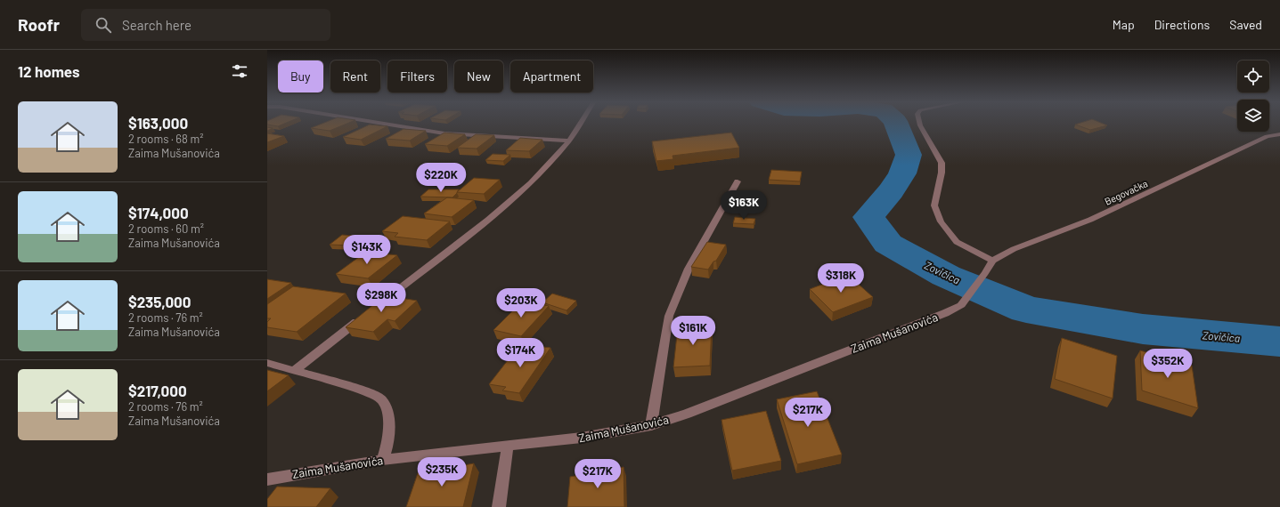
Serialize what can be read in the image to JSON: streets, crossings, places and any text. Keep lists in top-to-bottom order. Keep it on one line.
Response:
{"streets":{"street":["Begovačka","Zaima Mušanovića"]},"crossings":[["Begovačka","Zaima Mušanovića"]],"water":["Zovičica"],"page":{"header":"Roofr","search":"Search here","nav":["Map","Directions","Saved"],"heading":"12 homes","chip":["Buy","Rent","Filters","New","Apartment"],"list":[{"name":"$163,000","note":"2 rooms · 68 m² · Zaima Mušanovića"},{"name":"$174,000","note":"2 rooms · 60 m² · Zaima Mušanovića"},{"name":"$235,000","note":"2 rooms · 76 m² · Zaima Mušanovića"},{"name":"$217,000","note":"2 rooms · 76 m² · Zaima Mušanovića"}],"price":["$220K","$163K","$143K","$318K","$298K","$203K","$161K","$174K","$352K","$217K","$235K","$217K"]}}
